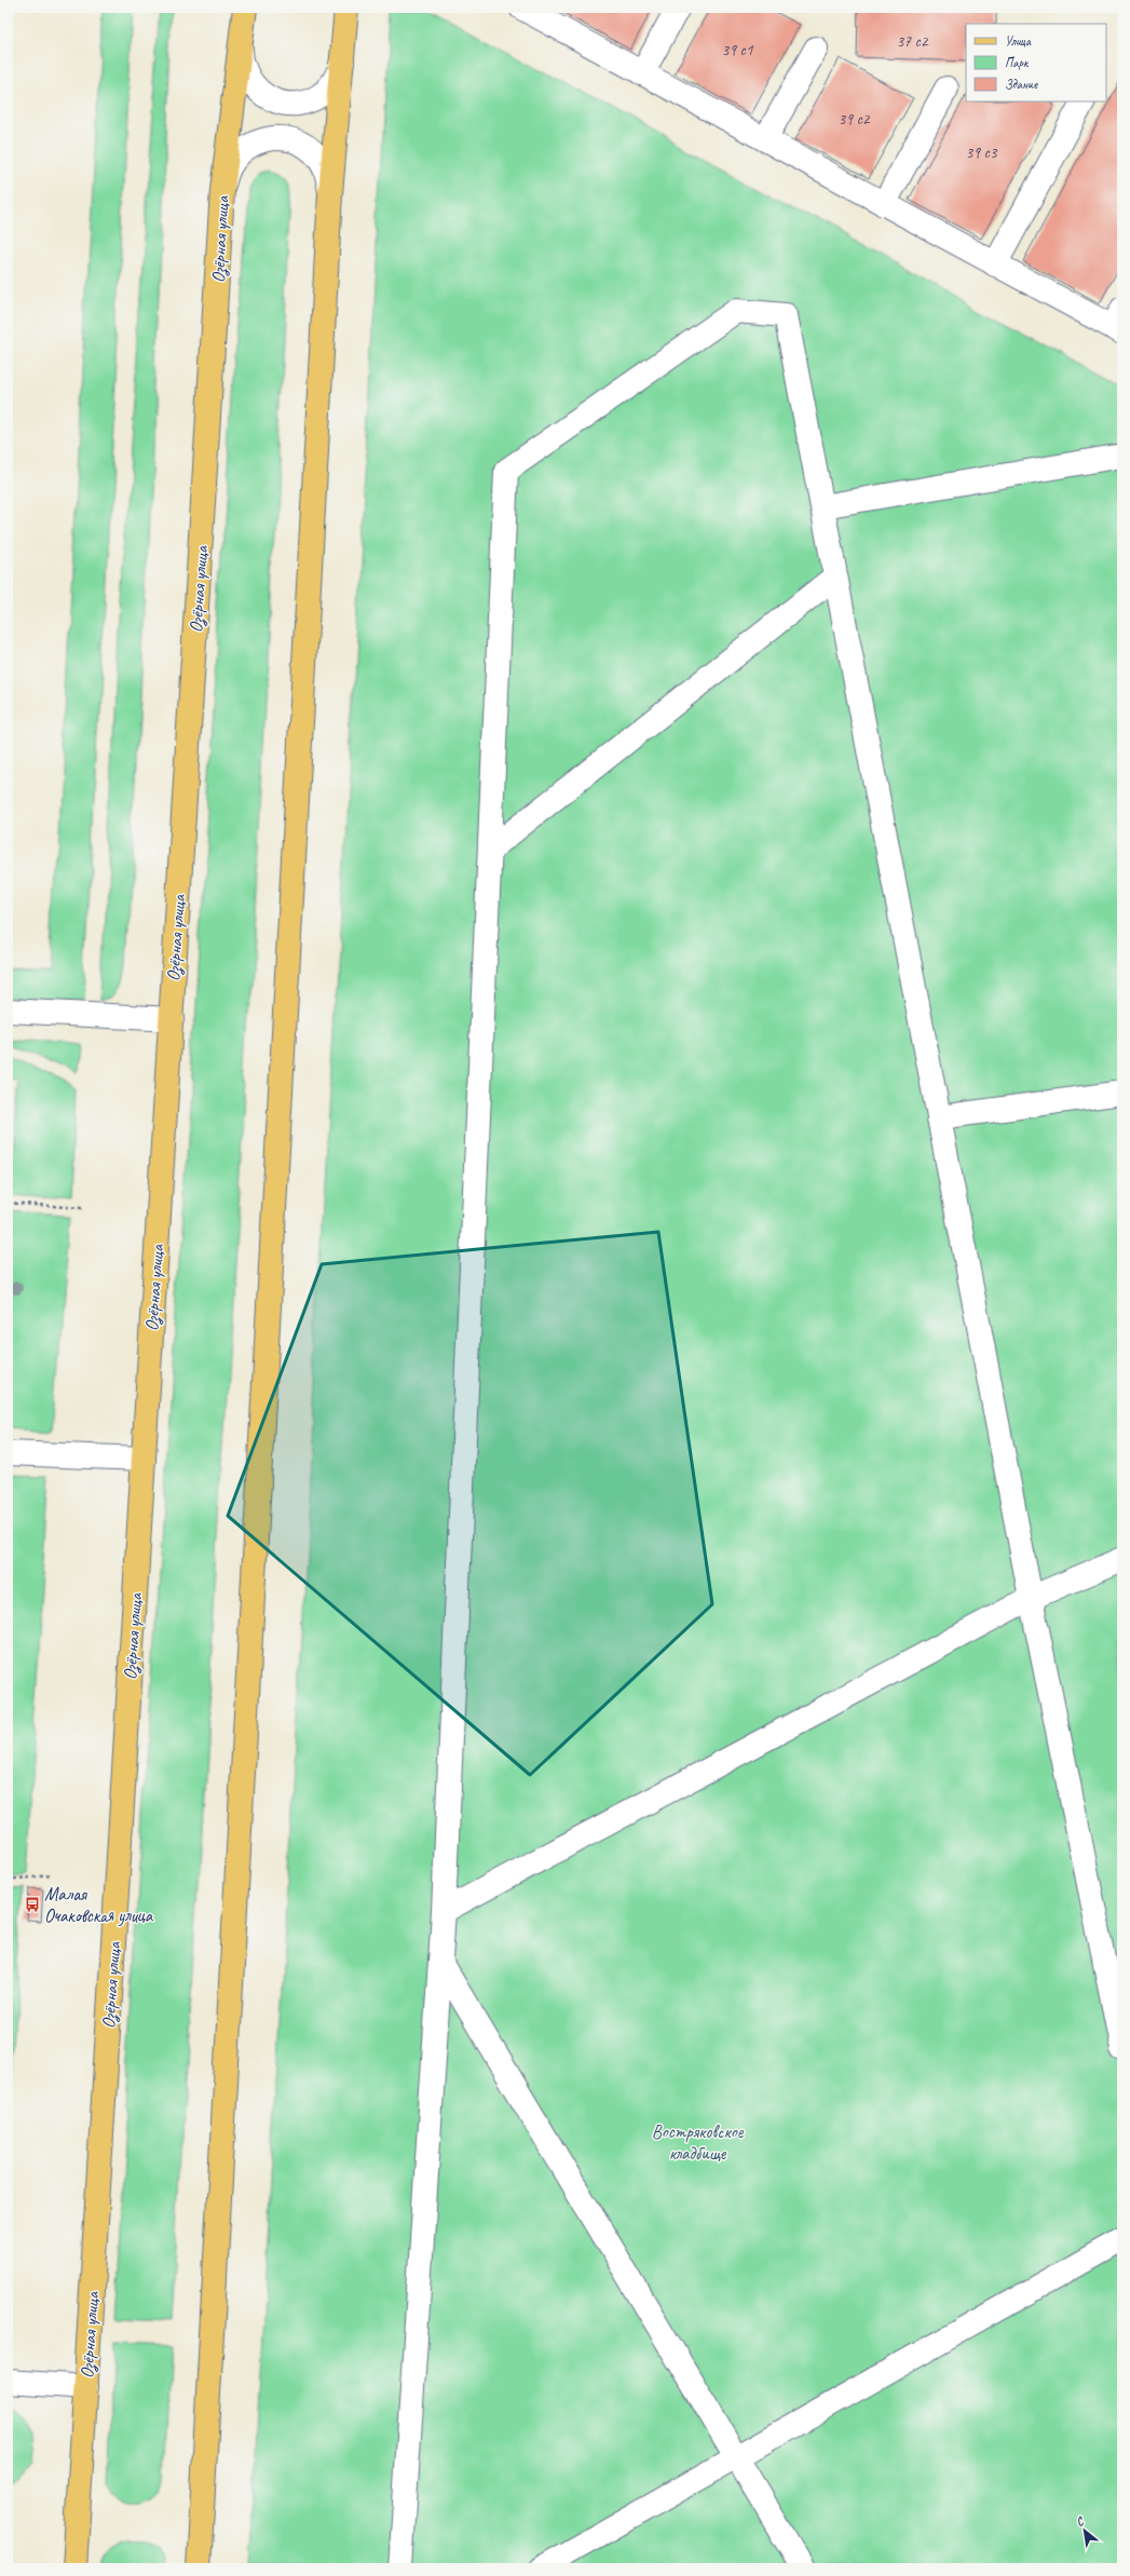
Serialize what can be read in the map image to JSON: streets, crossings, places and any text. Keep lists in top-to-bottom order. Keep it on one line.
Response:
{"streets":{"main road":["Озёрная улица"]},"parks":["Востряковское кладбище"],"places":{"bus stop":["Малая Очаковская улица"]},"house_numbers":["37 с2","39 с1","39 с2","39 с3"],"legend":["Улица","Парк","Здание"],"north":"top left"}
